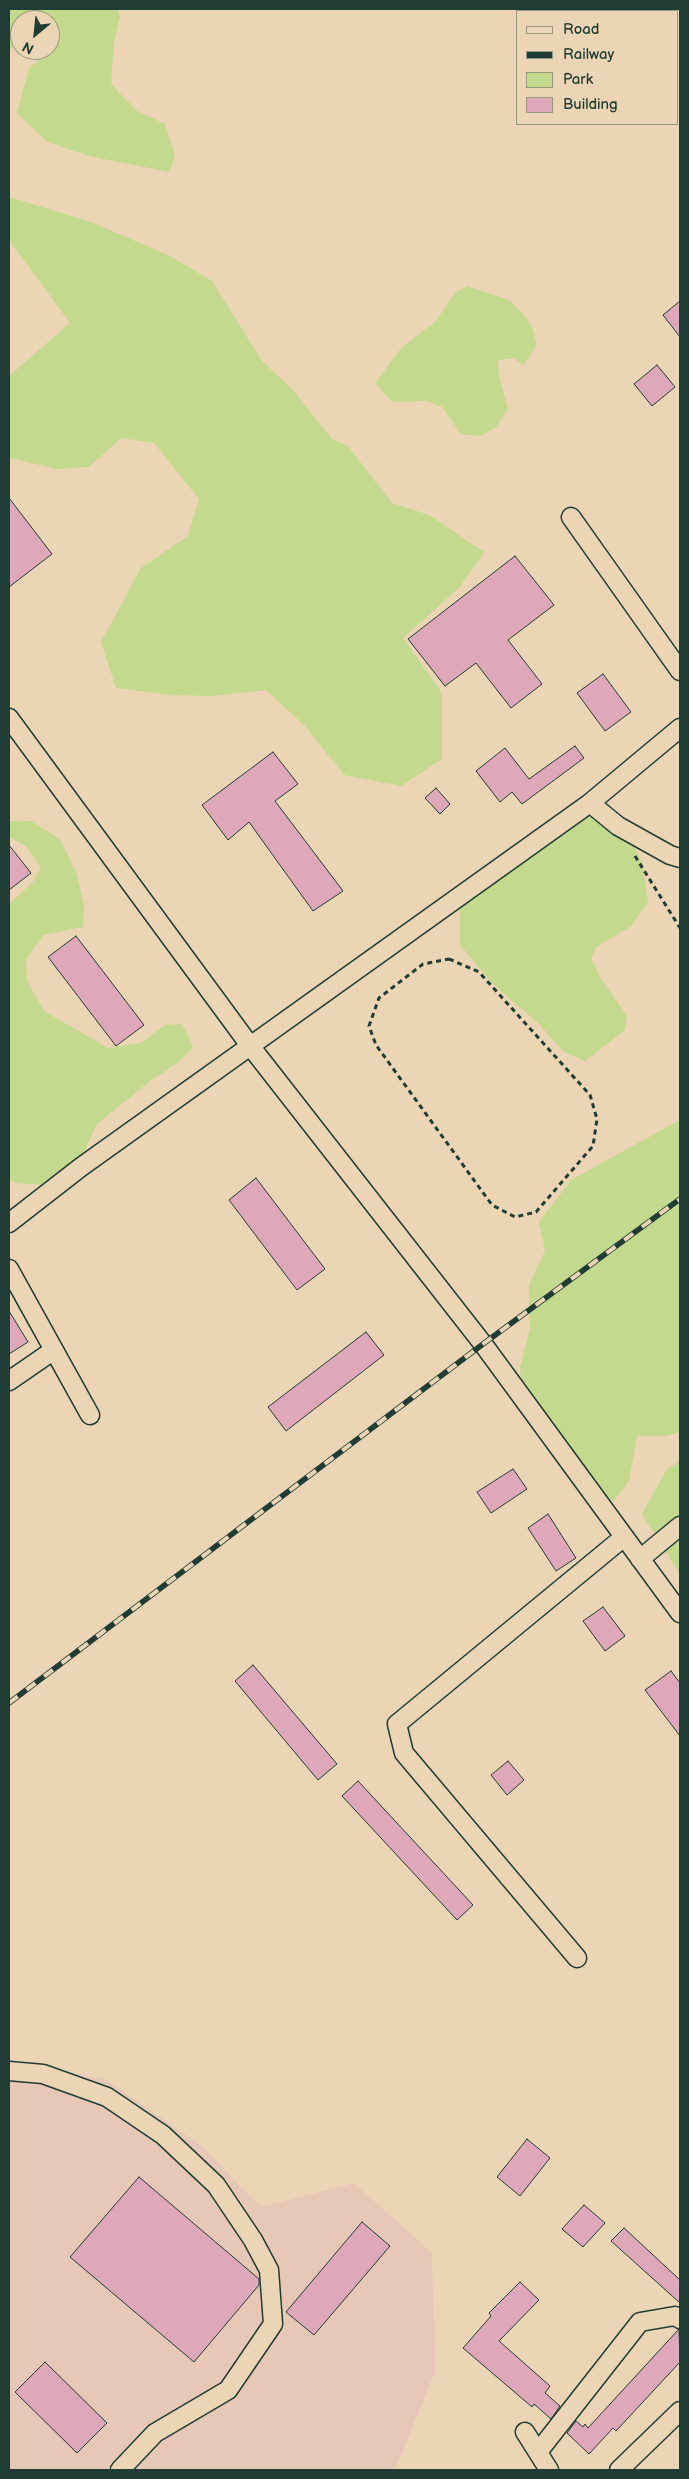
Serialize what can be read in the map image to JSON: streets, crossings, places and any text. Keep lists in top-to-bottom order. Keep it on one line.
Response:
{"legend":["Road","Railway","Park","Building"],"north":"bottom left"}
